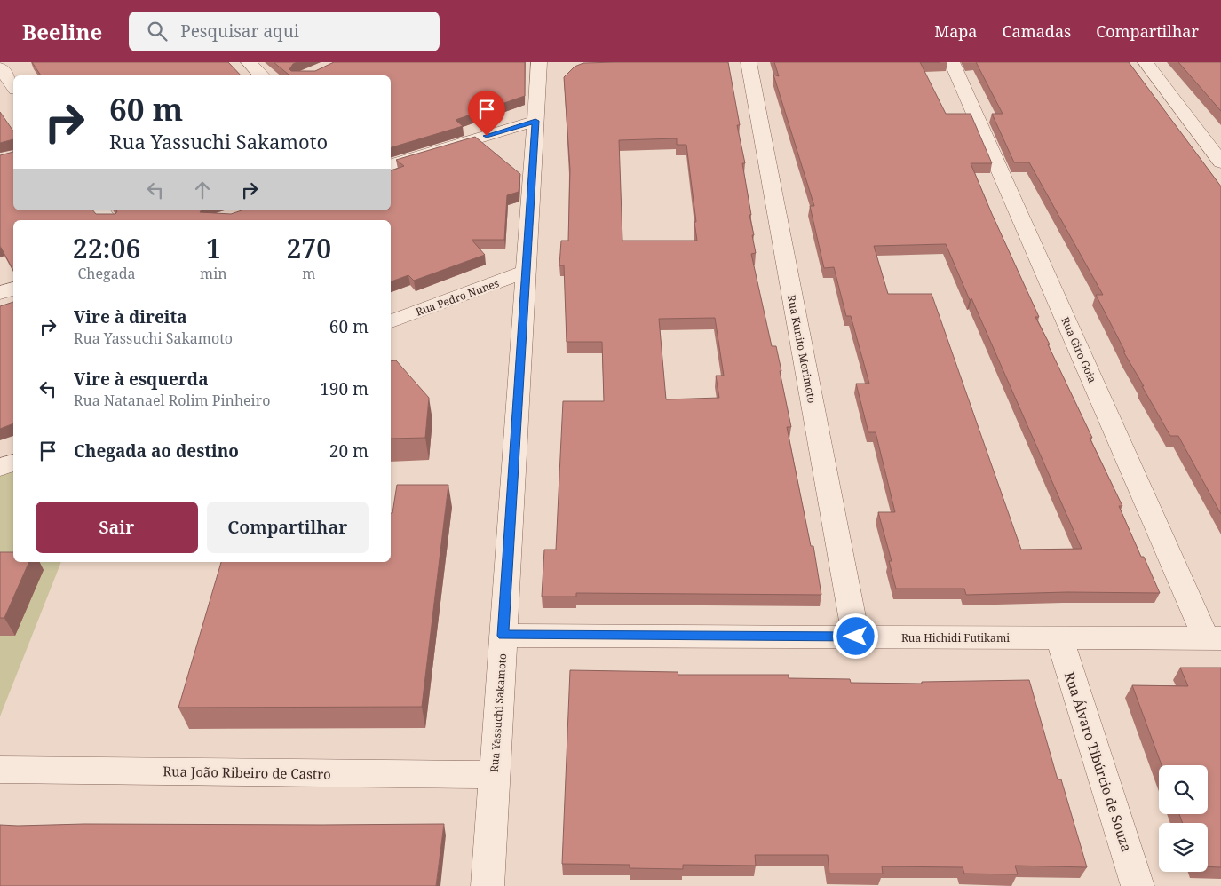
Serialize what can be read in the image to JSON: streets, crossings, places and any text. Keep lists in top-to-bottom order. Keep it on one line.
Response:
{"streets":{"street":["Rua Pedro Nunes","Rua Kunito Morimoto","Rua Giro Goia","Rua Hichidi Futikami","Rua Yassuchi Sakamoto","Rua Álvaro Tibúrcio de Souza","Rua João Ribeiro de Castro"]},"crossings":[["Rua Pedro Nunes","Rua Yassuchi Sakamoto"],["Rua Kunito Morimoto","Rua Hichidi Futikami"],["Rua Giro Goia","Rua Hichidi Futikami"],["Rua Hichidi Futikami","Rua Yassuchi Sakamoto"],["Rua Hichidi Futikami","Rua Álvaro Tibúrcio de Souza"],["Rua Yassuchi Sakamoto","Rua João Ribeiro de Castro"]],"page":{"header":"Beeline","search":"Pesquisar aqui","nav":["Mapa","Camadas","Compartilhar"],"turn":["60 m","Rua Yassuchi Sakamoto"],"eta":["22:06","Chegada","1","min","270","m"],"list":[{"name":"Vire à direita","note":"Rua Yassuchi Sakamoto","value":"60 m"},{"name":"Vire à esquerda","note":"Rua Natanael Rolim Pinheiro","value":"190 m"},{"name":"Chegada ao destino","value":"20 m"}],"buttons":["Sair","Compartilhar"]}}
